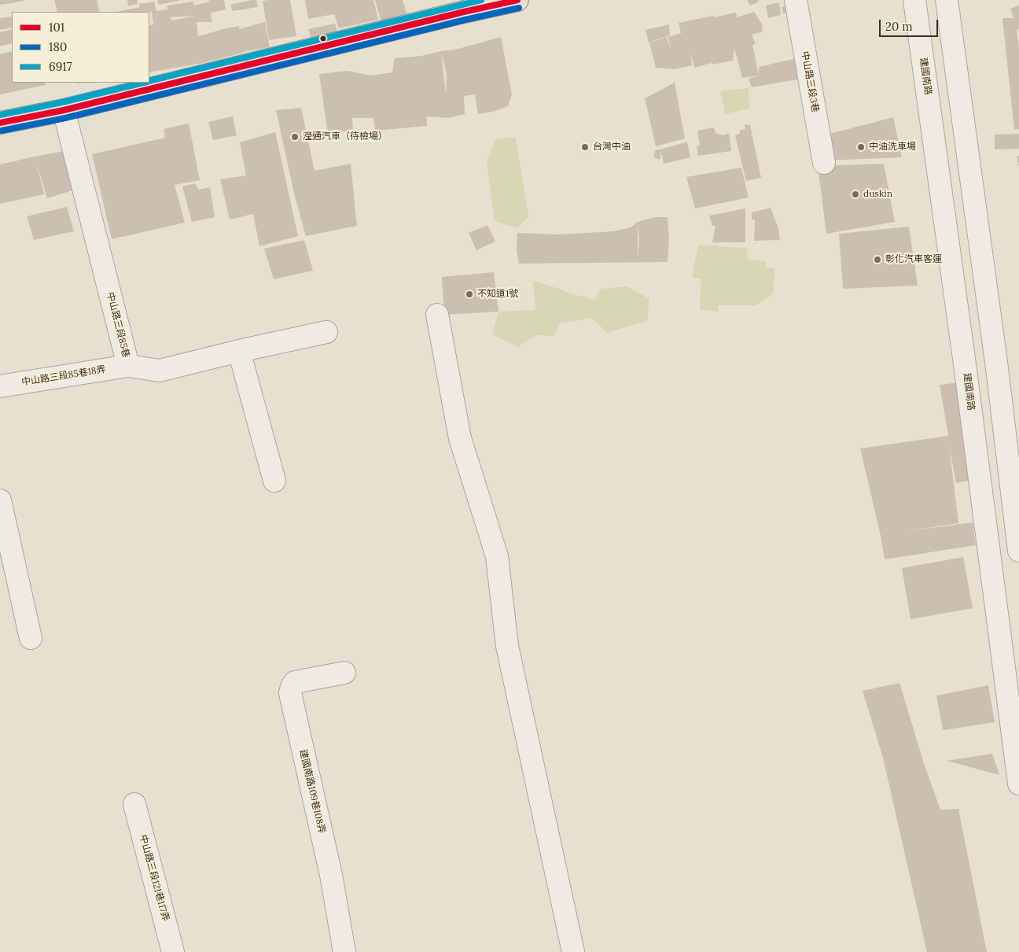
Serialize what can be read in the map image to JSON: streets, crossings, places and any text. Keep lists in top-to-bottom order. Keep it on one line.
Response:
{"streets":{"street":["建國南路","中山路三段3巷","中山路三段85巷","中山路三段85巷18弄","建國南路109巷108弄","中山路三段121巷117弄"]},"crossings":[["中山路三段85巷","中山路三段85巷18弄"]],"places":["瀅通汽車（待檢場）","台灣中油","中油洗車場","duskin","彰化汽車客運","不知道1號"],"lines":["transit line 101","transit line 6917","transit line 180"],"legend":["101","180","6917"],"scale_bar":"20 m"}
